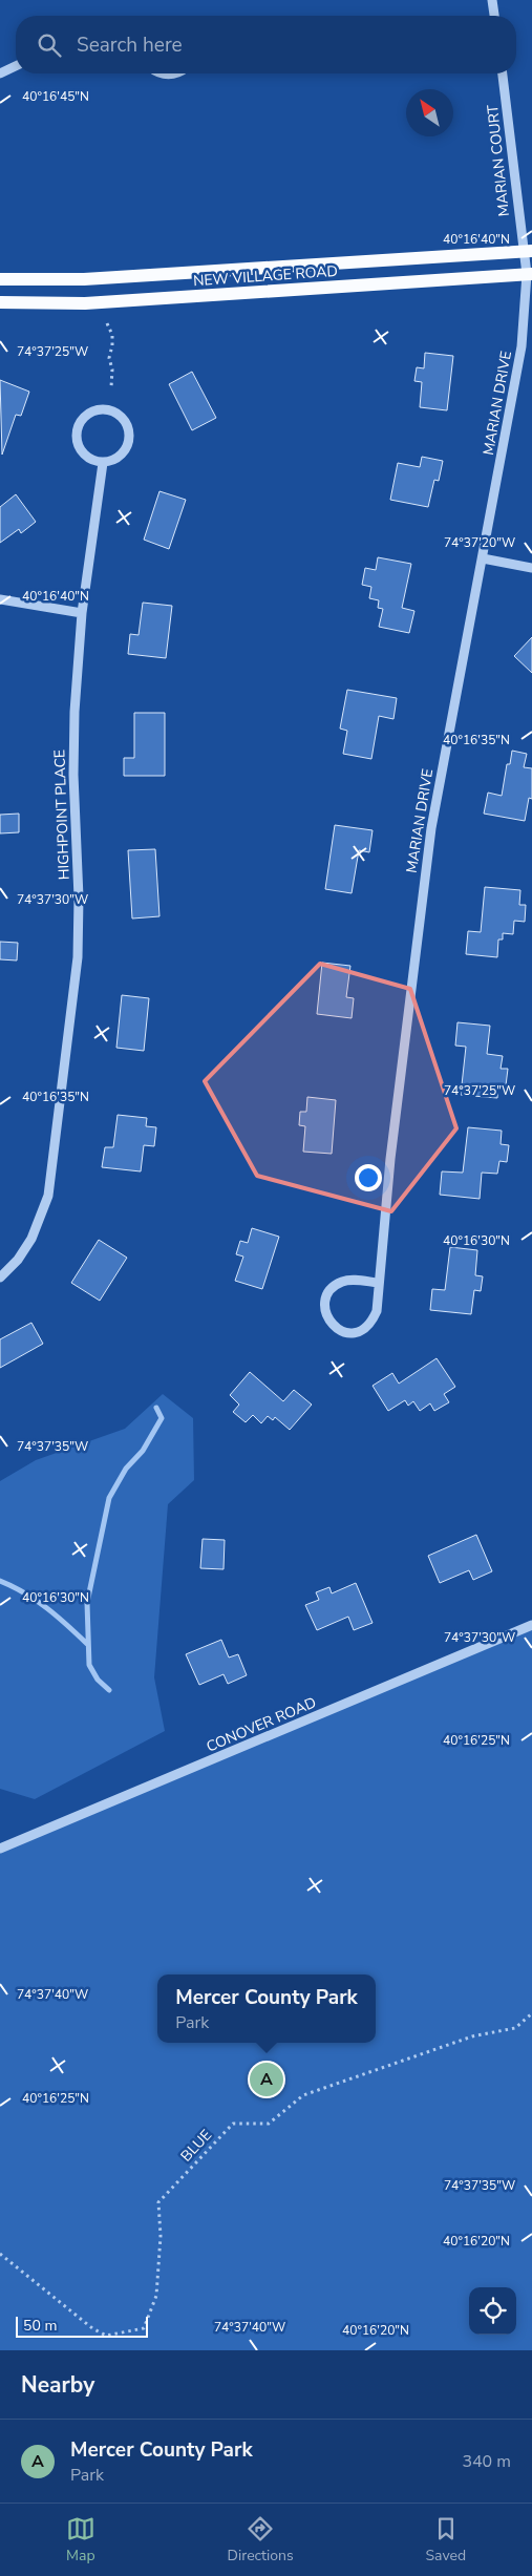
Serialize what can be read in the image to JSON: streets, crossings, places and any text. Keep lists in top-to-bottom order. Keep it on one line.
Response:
{"streets":{"main road":["NEW VILLAGE ROAD"],"street":["MARIAN COURT","MARIAN DRIVE","HIGHPOINT PLACE","CONOVER ROAD"],"path":["BLUE"]},"crossings":[["MARIAN COURT","NEW VILLAGE ROAD"],["MARIAN COURT","MARIAN DRIVE"],["NEW VILLAGE ROAD","MARIAN DRIVE"]],"scale_bar":"50 m","north":"top left","page":{"search":"Search here","popup":["Mercer County Park","Park"],"pins":"A","scale":"50 m","heading":"Nearby","list":[{"mark":"A","name":"Mercer County Park","note":"Park","value":"340 m"}],"nav":["Map","Directions","Saved"]},"coordinates":["40°16'45\"N","40°16'40\"N","74°37'25\"W","74°37'20\"W","40°16'35\"N","74°37'30\"W","40°16'30\"N","74°37'35\"W","40°16'25\"N","74°37'40\"W","40°16'20\"N"]}
